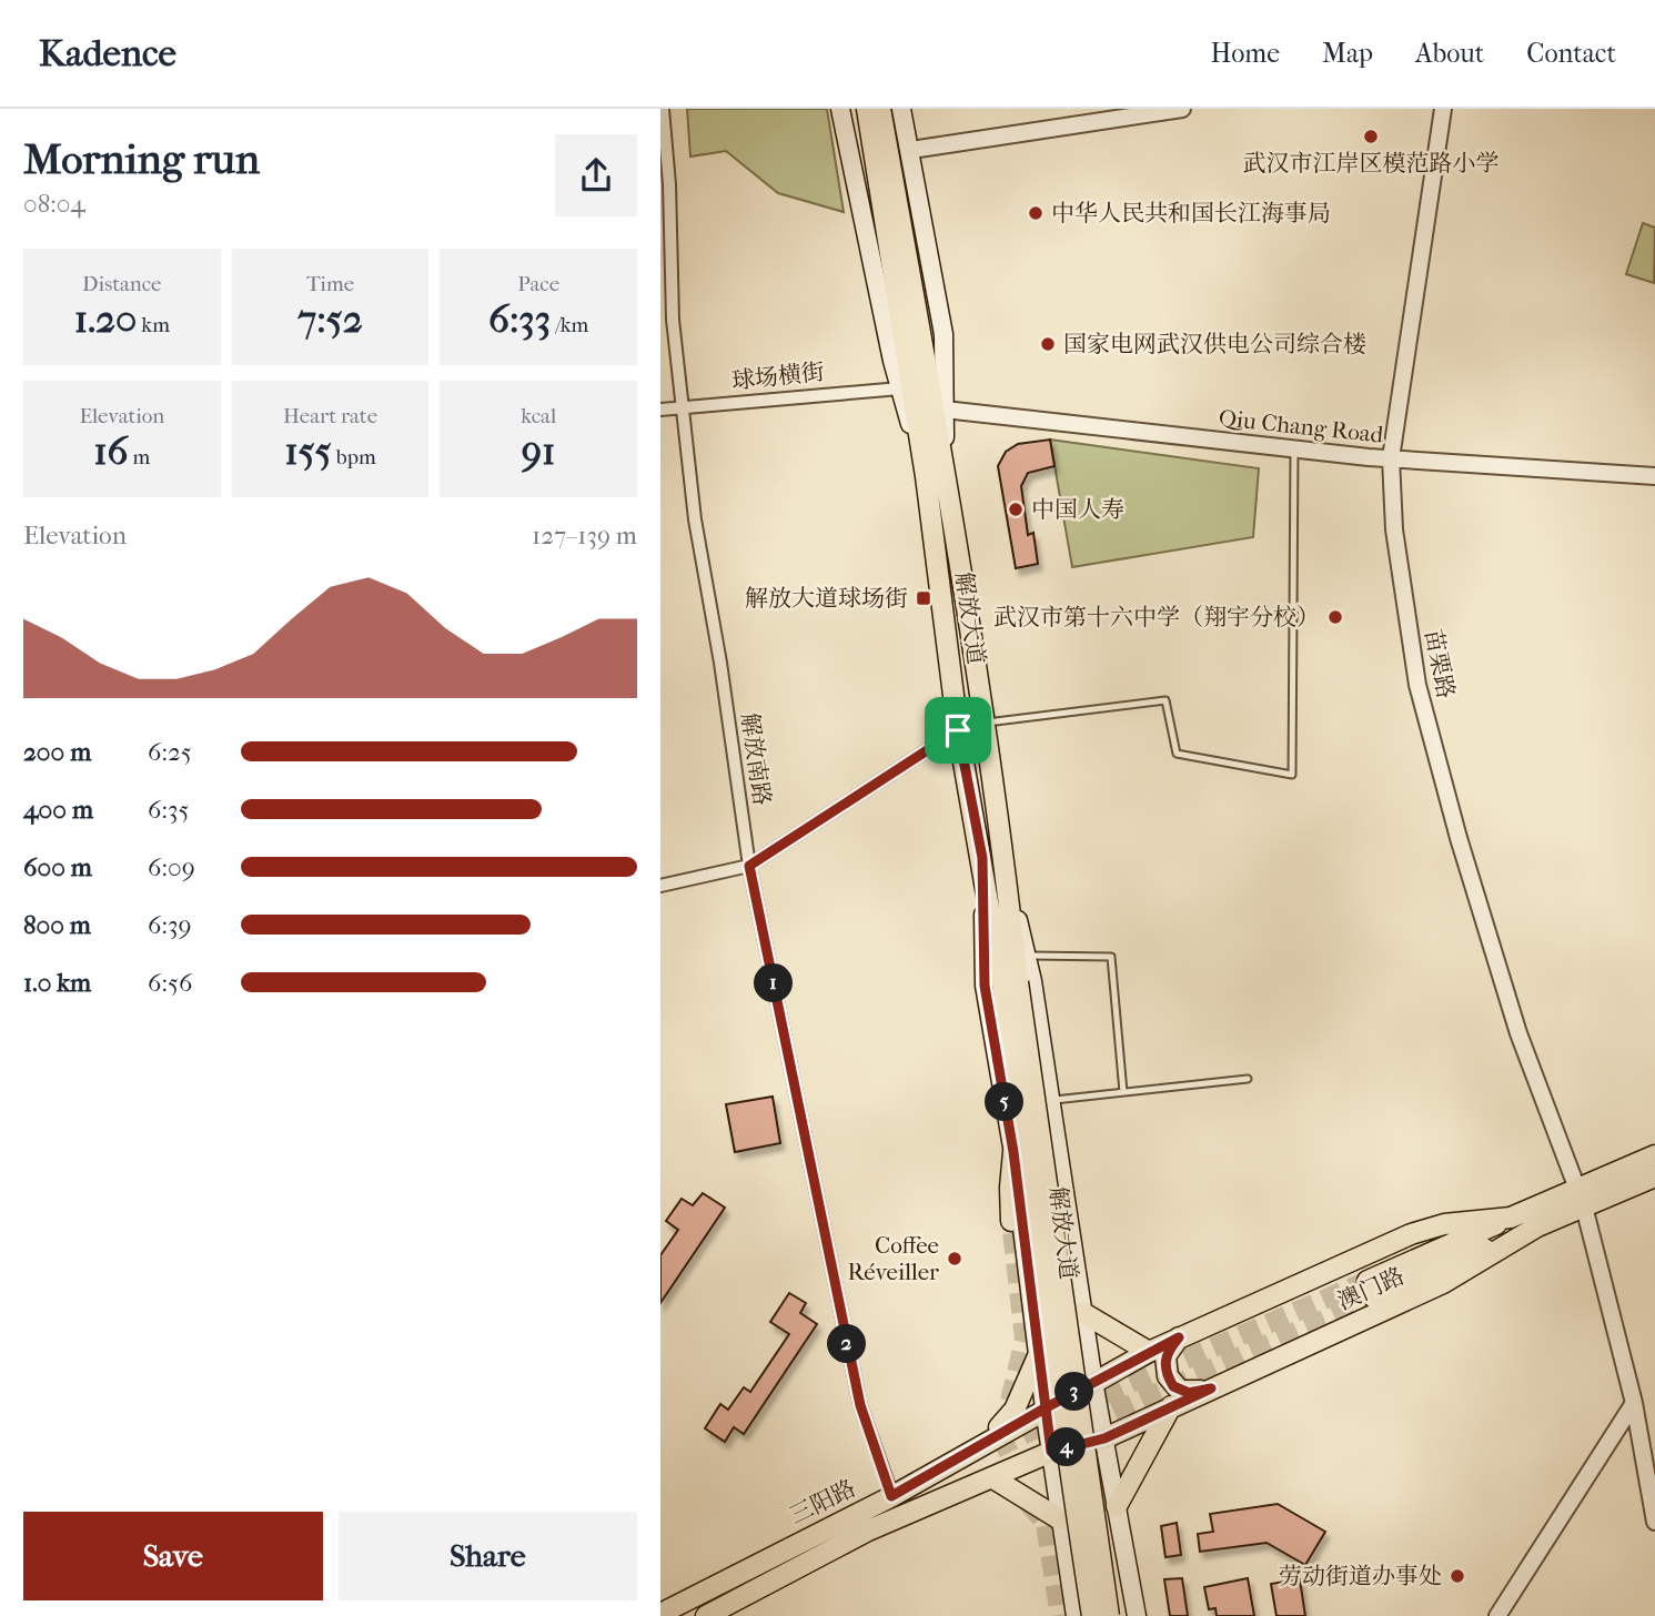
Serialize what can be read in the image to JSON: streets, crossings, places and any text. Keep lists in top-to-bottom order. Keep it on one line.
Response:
{"streets":{"main road":["解放大道","澳门路","三阳路"],"street":["球场横街","Qiu Chang Road","苗栗路","解放南路"]},"crossings":[["球场横街","解放大道"],["球场横街","解放南路"],["Qiu Chang Road","解放大道"],["Qiu Chang Road","苗栗路"],["解放大道","澳门路"],["解放大道","三阳路"],["苗栗路","澳门路"],["解放南路","三阳路"],["澳门路","三阳路"]],"places":{"other":["武汉市江岸区模范路小学","中华人民共和国长江海事局","国家电网武汉供电公司综合楼","中国人寿","武汉市第十六中学（翔宇分校）","Coffee Réveiller","劳动街道办事处"],"transit":["解放大道球场街"]},"page":{"header":"Kadence","nav":["Home","Map","About","Contact"],"heading":["Morning run","08:04"],"stats":[["Distance","1.20 km"],["Time","7:52"],["Pace","6:33 /km"],["Elevation","16 m"],["Heart rate","155 bpm"],["kcal","91"]],"chart":["Elevation","127–139 m"],"list":[{"name":"200 m","note":"6:25"},{"name":"400 m","note":"6:35"},{"name":"600 m","note":"6:09"},{"name":"800 m","note":"6:39"},{"name":"1.0 km","note":"6:56"}],"pins":["1","5","2","3","4"],"buttons":["Save","Share"]}}
